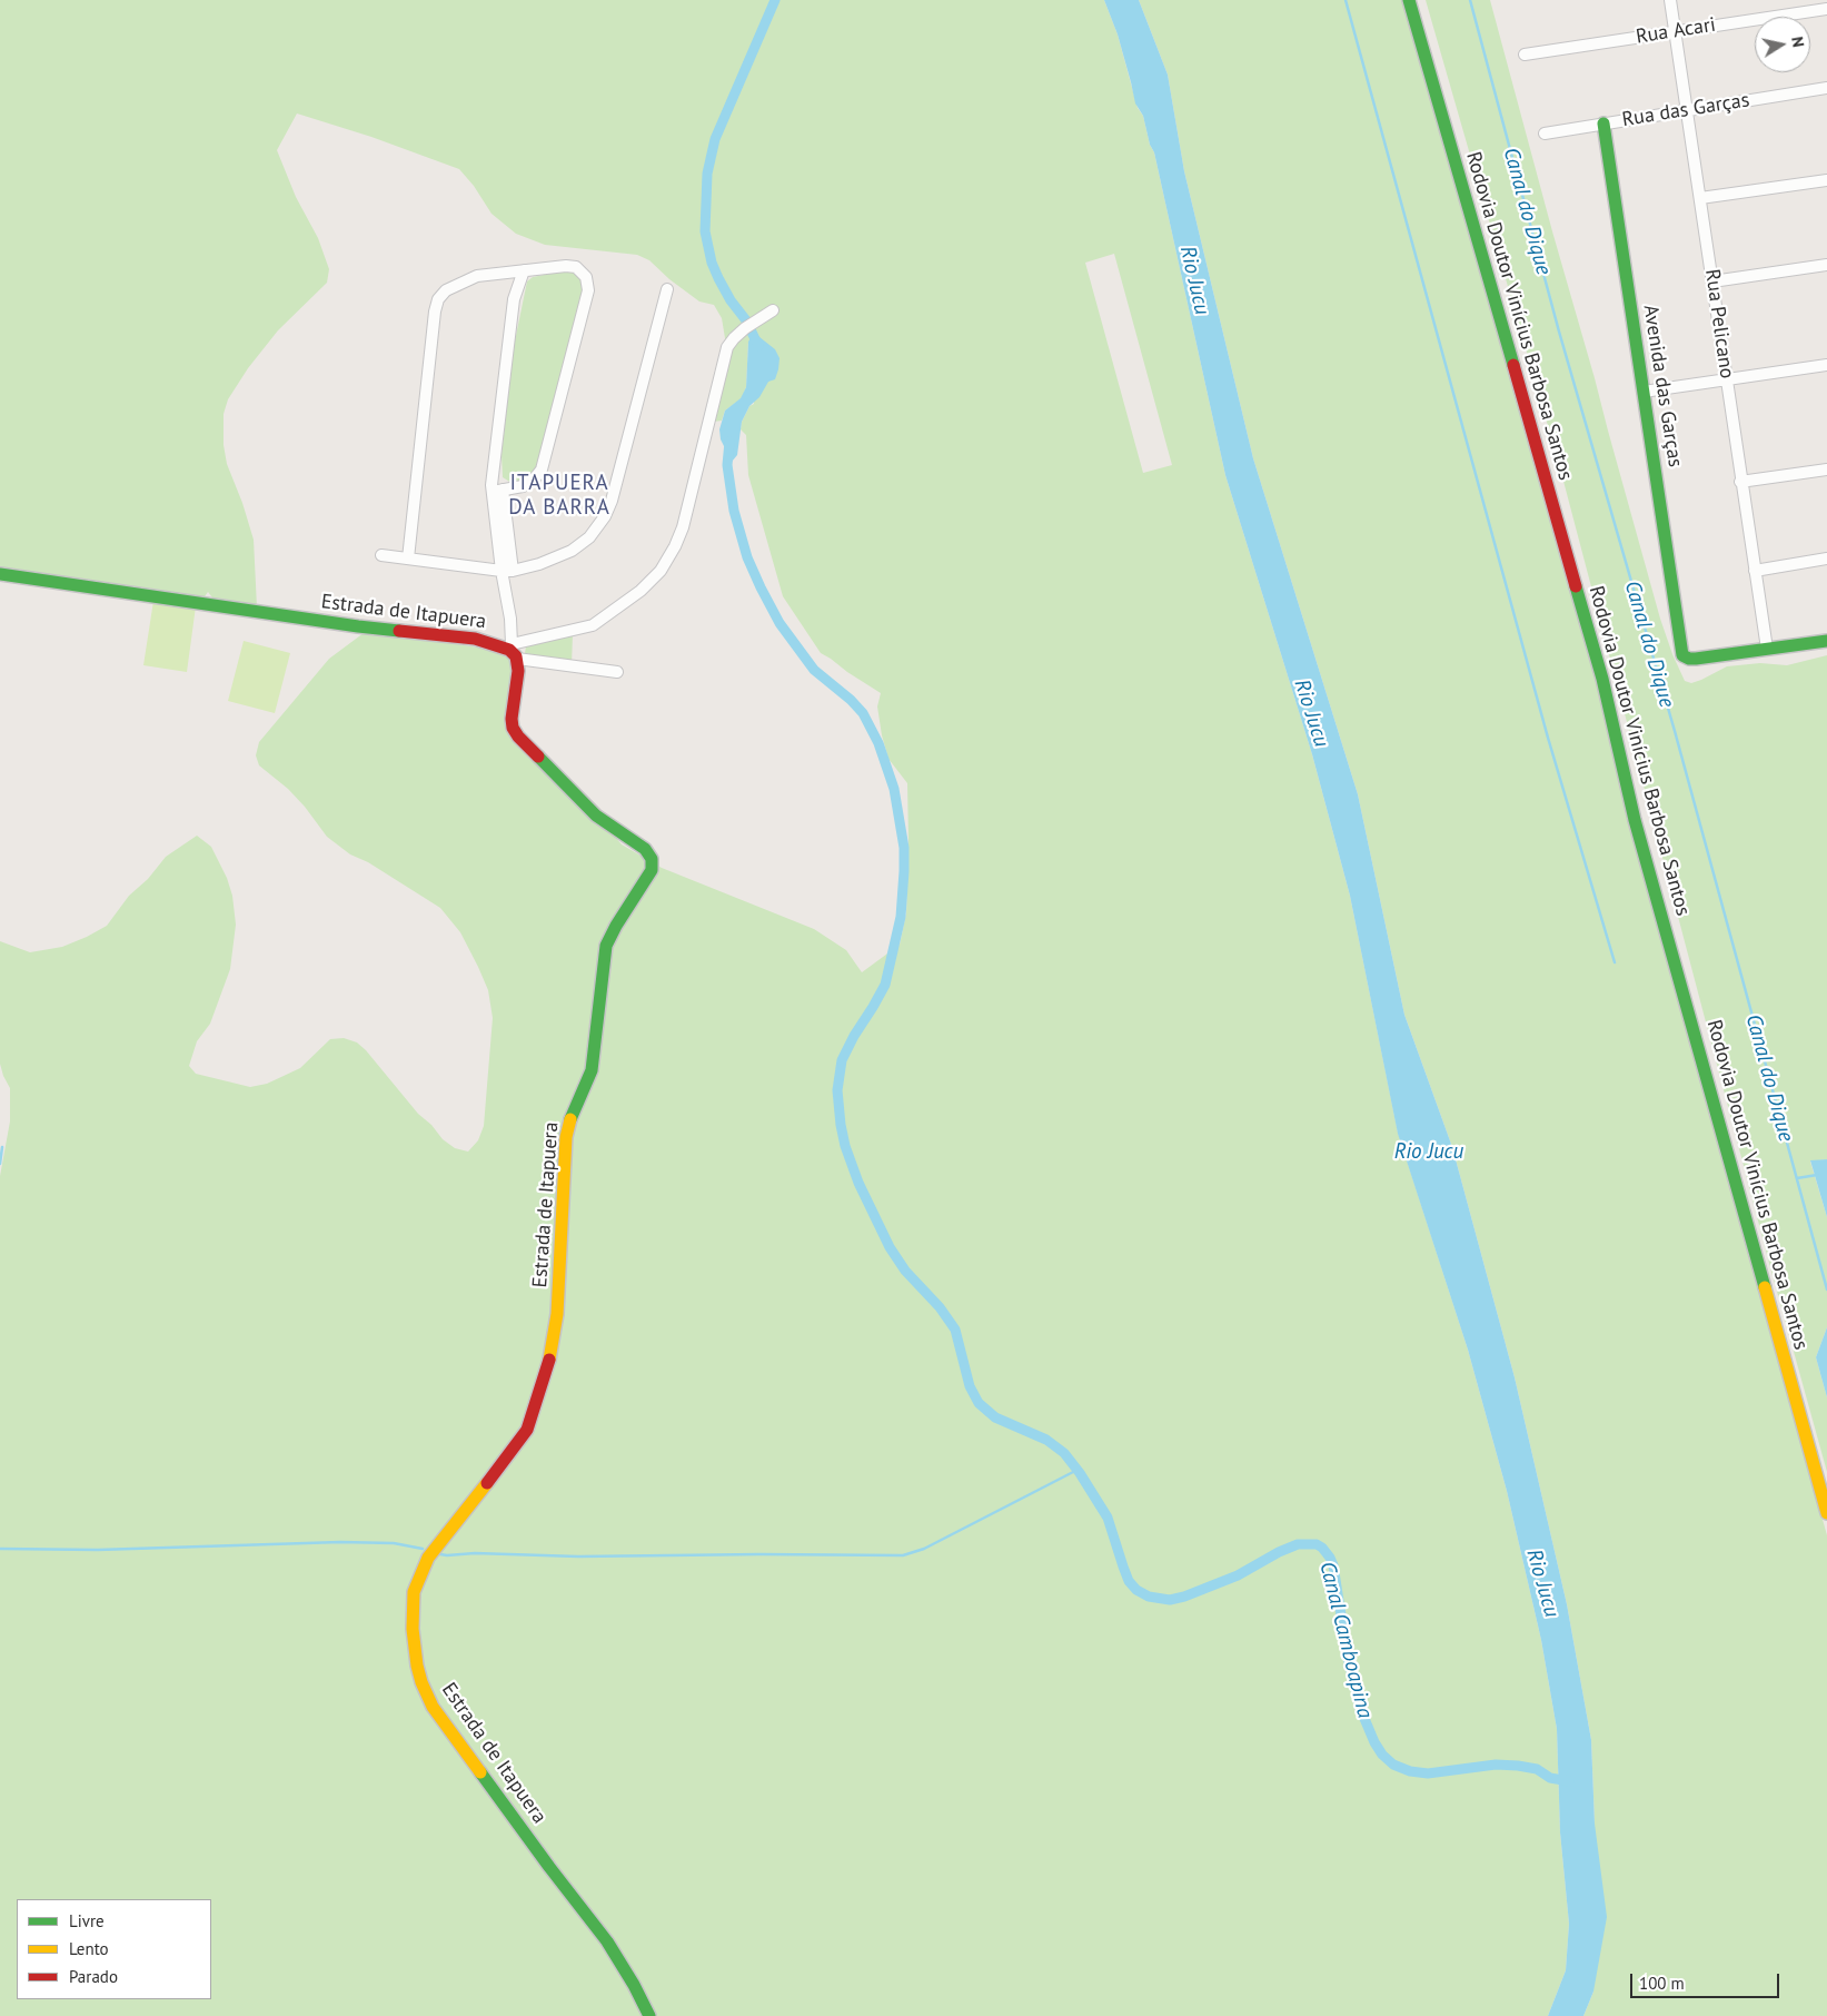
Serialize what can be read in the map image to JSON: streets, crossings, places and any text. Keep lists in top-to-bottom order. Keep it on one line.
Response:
{"streets":{"street":["Rua Acari","Rua das Garças","Rodovia Doutor Vinícius Barbosa Santos","Rua Pelicano","Avenida das Garças","Estrada de Itapuera"]},"crossings":[["Rua Acari","Rua Pelicano"],["Rua das Garças","Rua Pelicano"],["Rua das Garças","Avenida das Garças"],["Rua Pelicano","Avenida das Garças"]],"districts":["ITAPUERA DA BARRA"],"water":["Canal do Dique","Rio Jucu","Canal Camboapina"],"legend":["Livre","Lento","Parado"],"scale_bar":"100 m","north":"right"}
